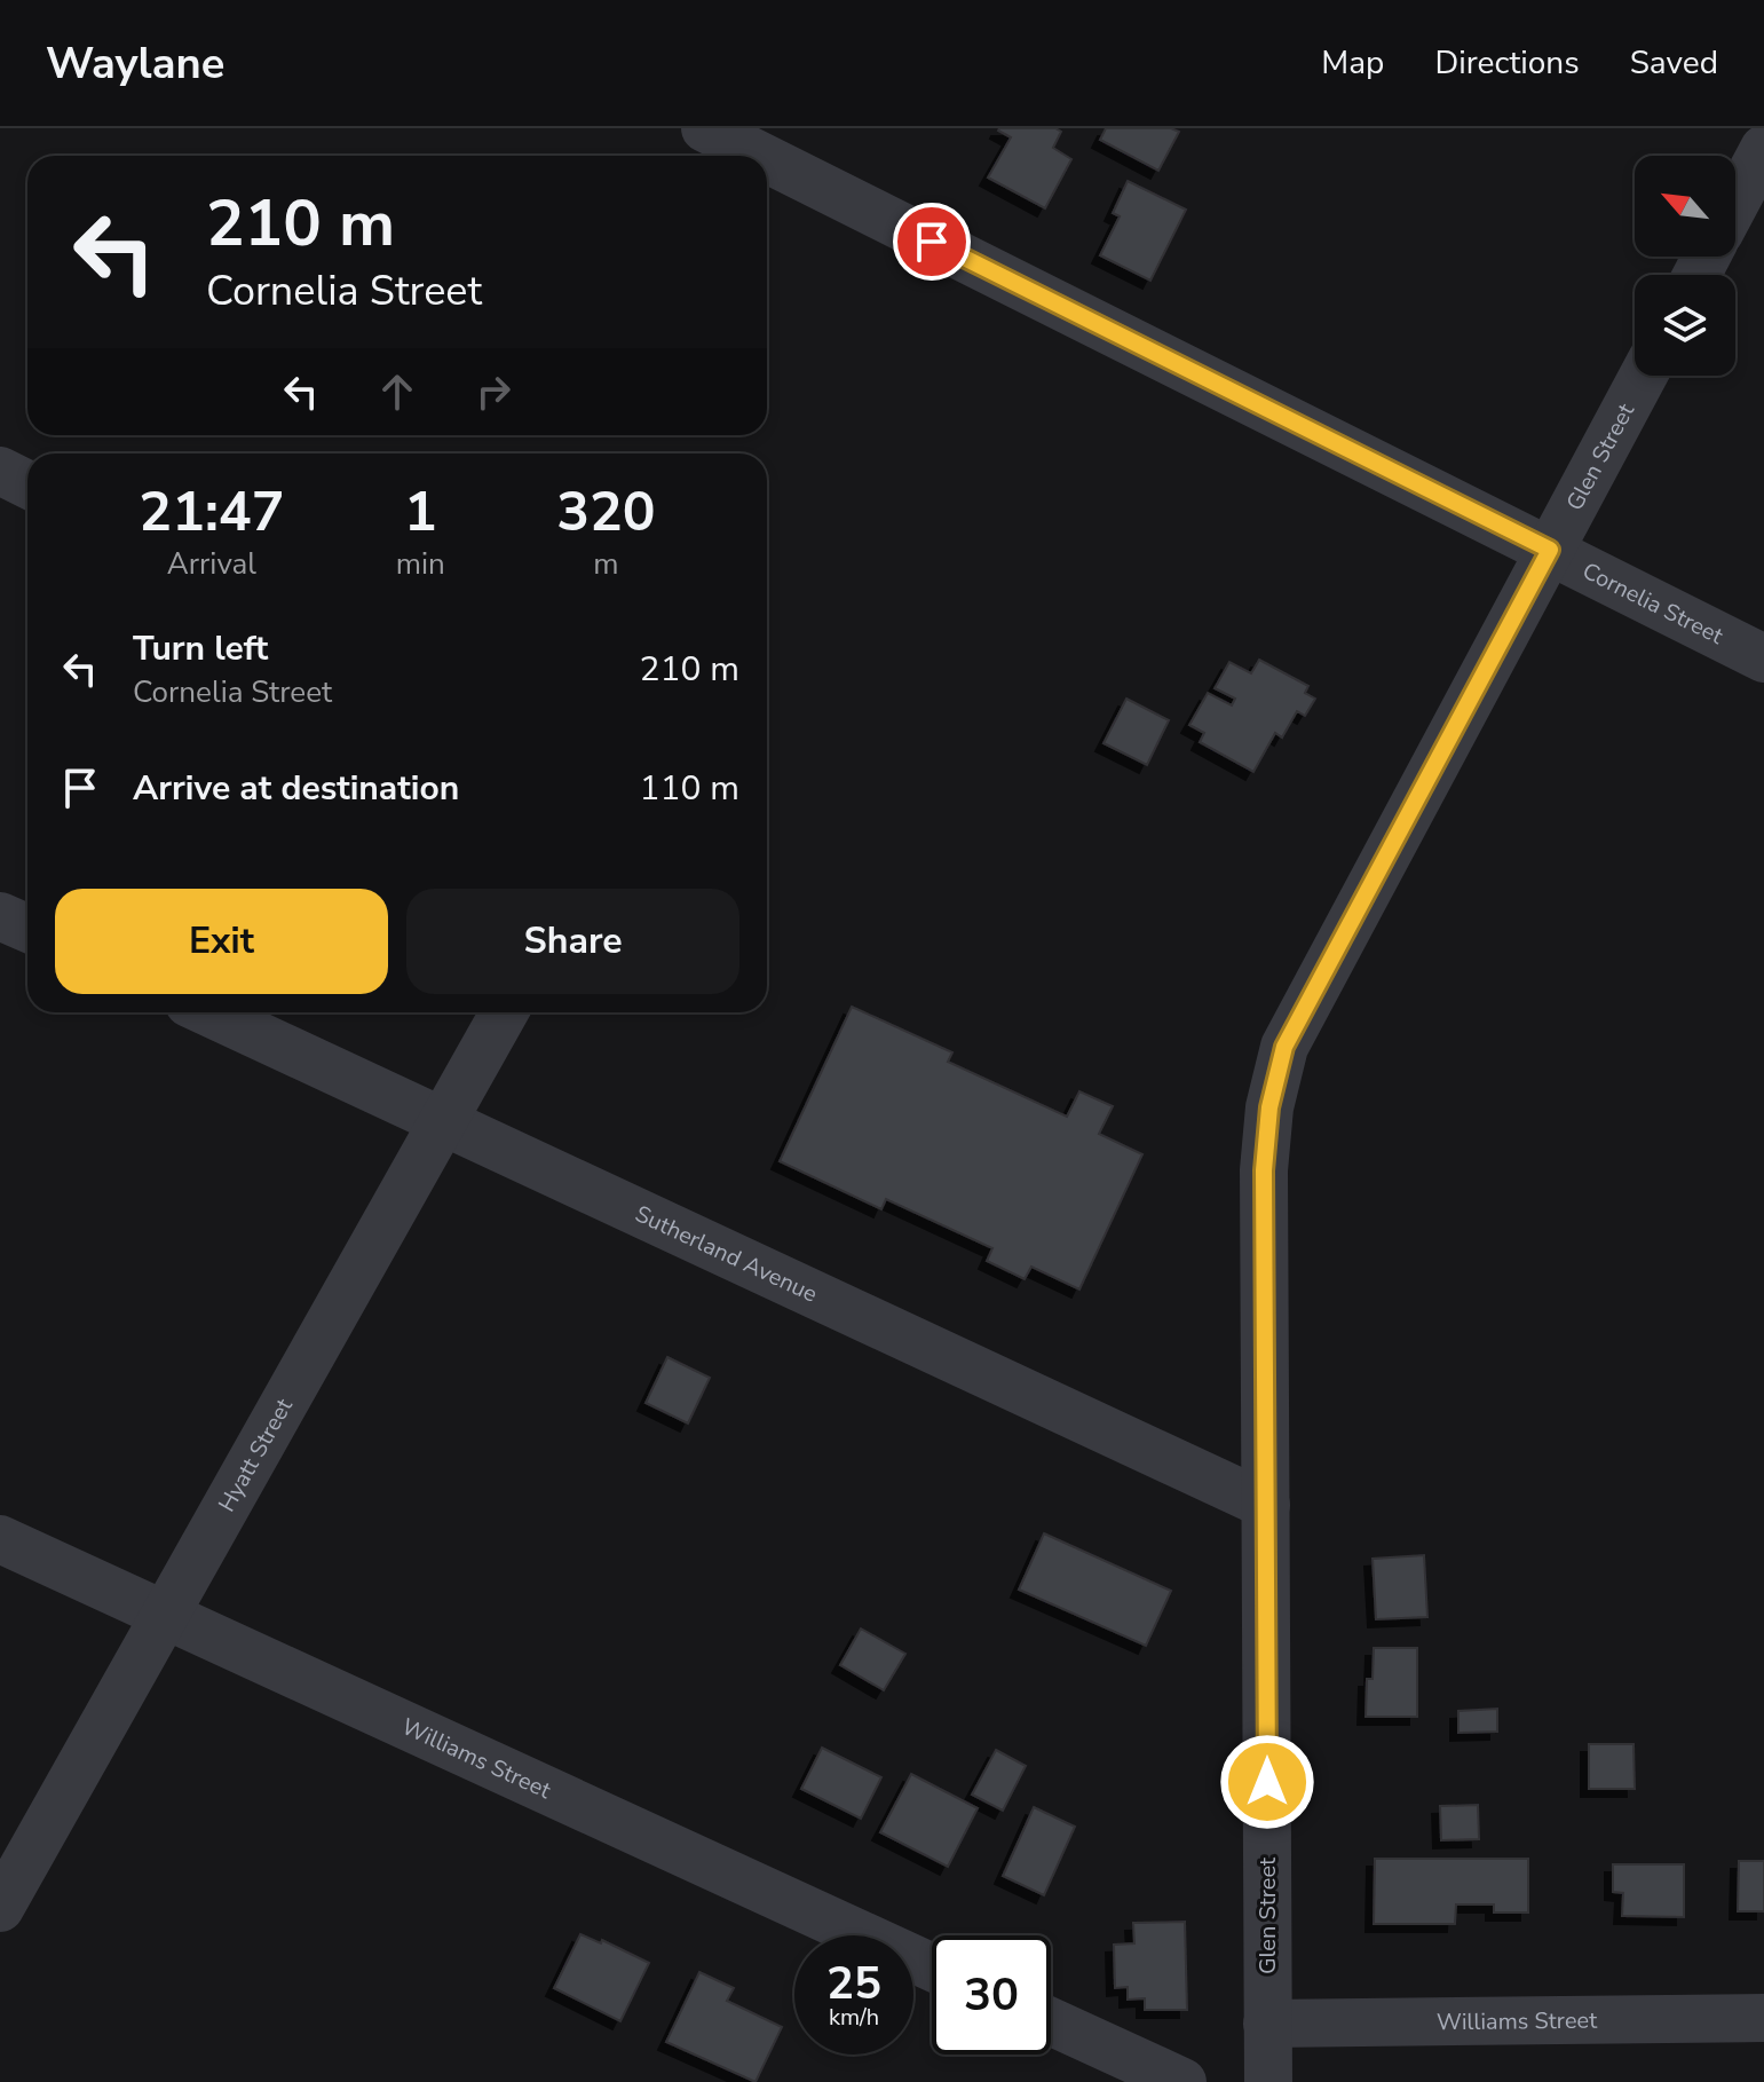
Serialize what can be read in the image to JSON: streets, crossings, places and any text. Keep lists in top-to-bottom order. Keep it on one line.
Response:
{"streets":{"street":["Glen Street","Cornelia Street","Sutherland Avenue","Hyatt Street","Williams Street"]},"crossings":[["Glen Street","Cornelia Street"],["Glen Street","Sutherland Avenue"],["Glen Street","Williams Street"],["Sutherland Avenue","Hyatt Street"],["Hyatt Street","Williams Street"]],"north":"top left","page":{"header":"Waylane","nav":["Map","Directions","Saved"],"turn":["210 m","Cornelia Street"],"eta":["21:47","Arrival","1","min","320","m"],"list":[{"name":"Turn left","note":"Cornelia Street","value":"210 m"},{"name":"Arrive at destination","value":"110 m"}],"buttons":["Exit","Share"],"speed":"25 km/h","limit":"30"}}
